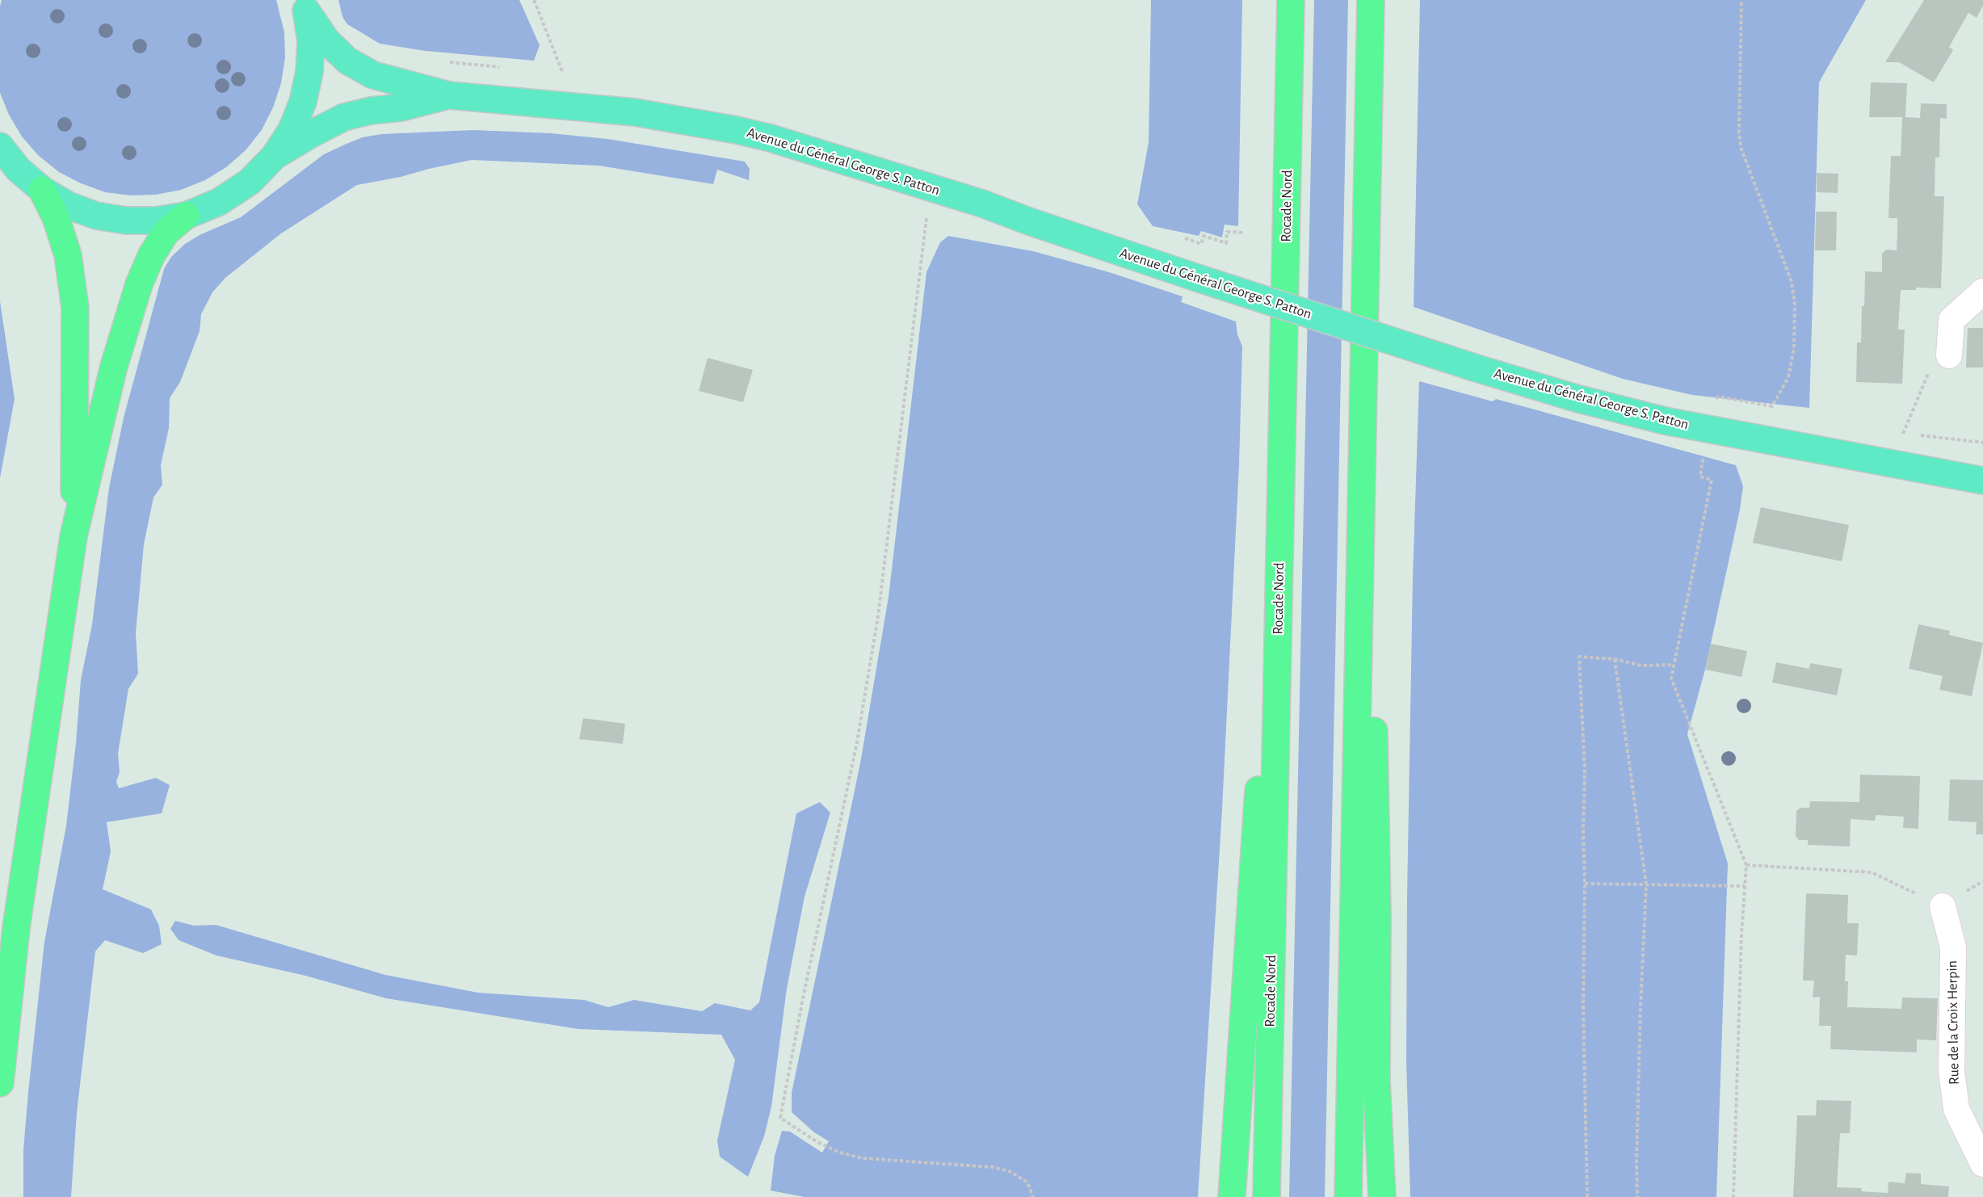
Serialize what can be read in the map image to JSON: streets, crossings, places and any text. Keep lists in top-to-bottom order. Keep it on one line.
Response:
{"streets":{"highway":["Rocade Nord"],"main road":["Avenue du Général George S. Patton"],"street":["Rue de la Croix Herpin"]}}
